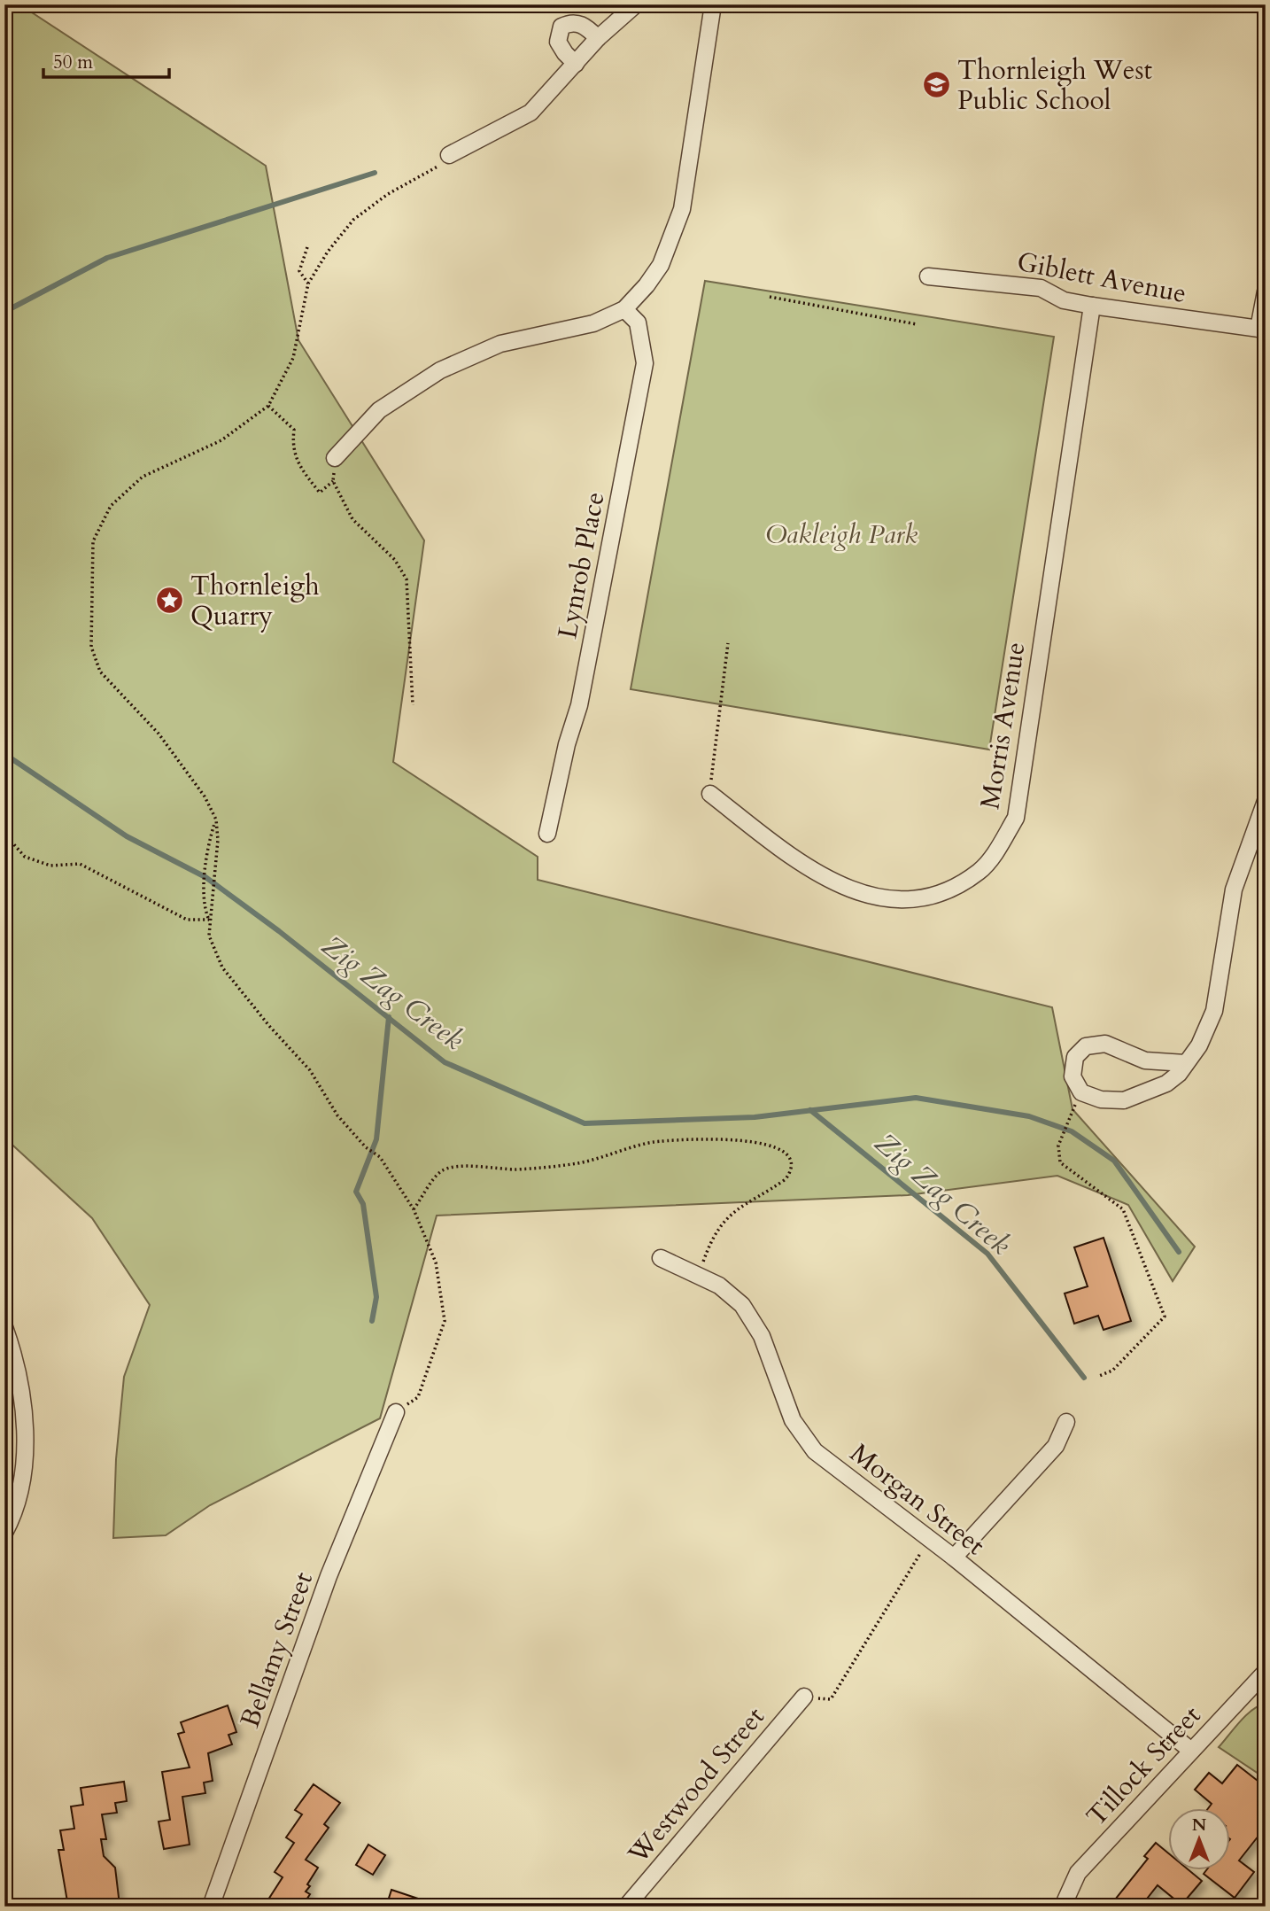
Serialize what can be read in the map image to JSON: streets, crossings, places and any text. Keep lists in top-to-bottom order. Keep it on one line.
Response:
{"streets":{"street":["Giblett Avenue","Lynrob Place","Morris Avenue","Morgan Street","Bellamy Street","Tillock Street","Westwood Street"]},"crossings":[["Giblett Avenue","Morris Avenue"],["Morgan Street","Tillock Street"]],"water":["Zig Zag Creek"],"parks":["Oakleigh Park"],"places":{"school or university":["Thornleigh West Public School"],"place":["Thornleigh Quarry"]},"scale_bar":"50 m","north":"top"}
